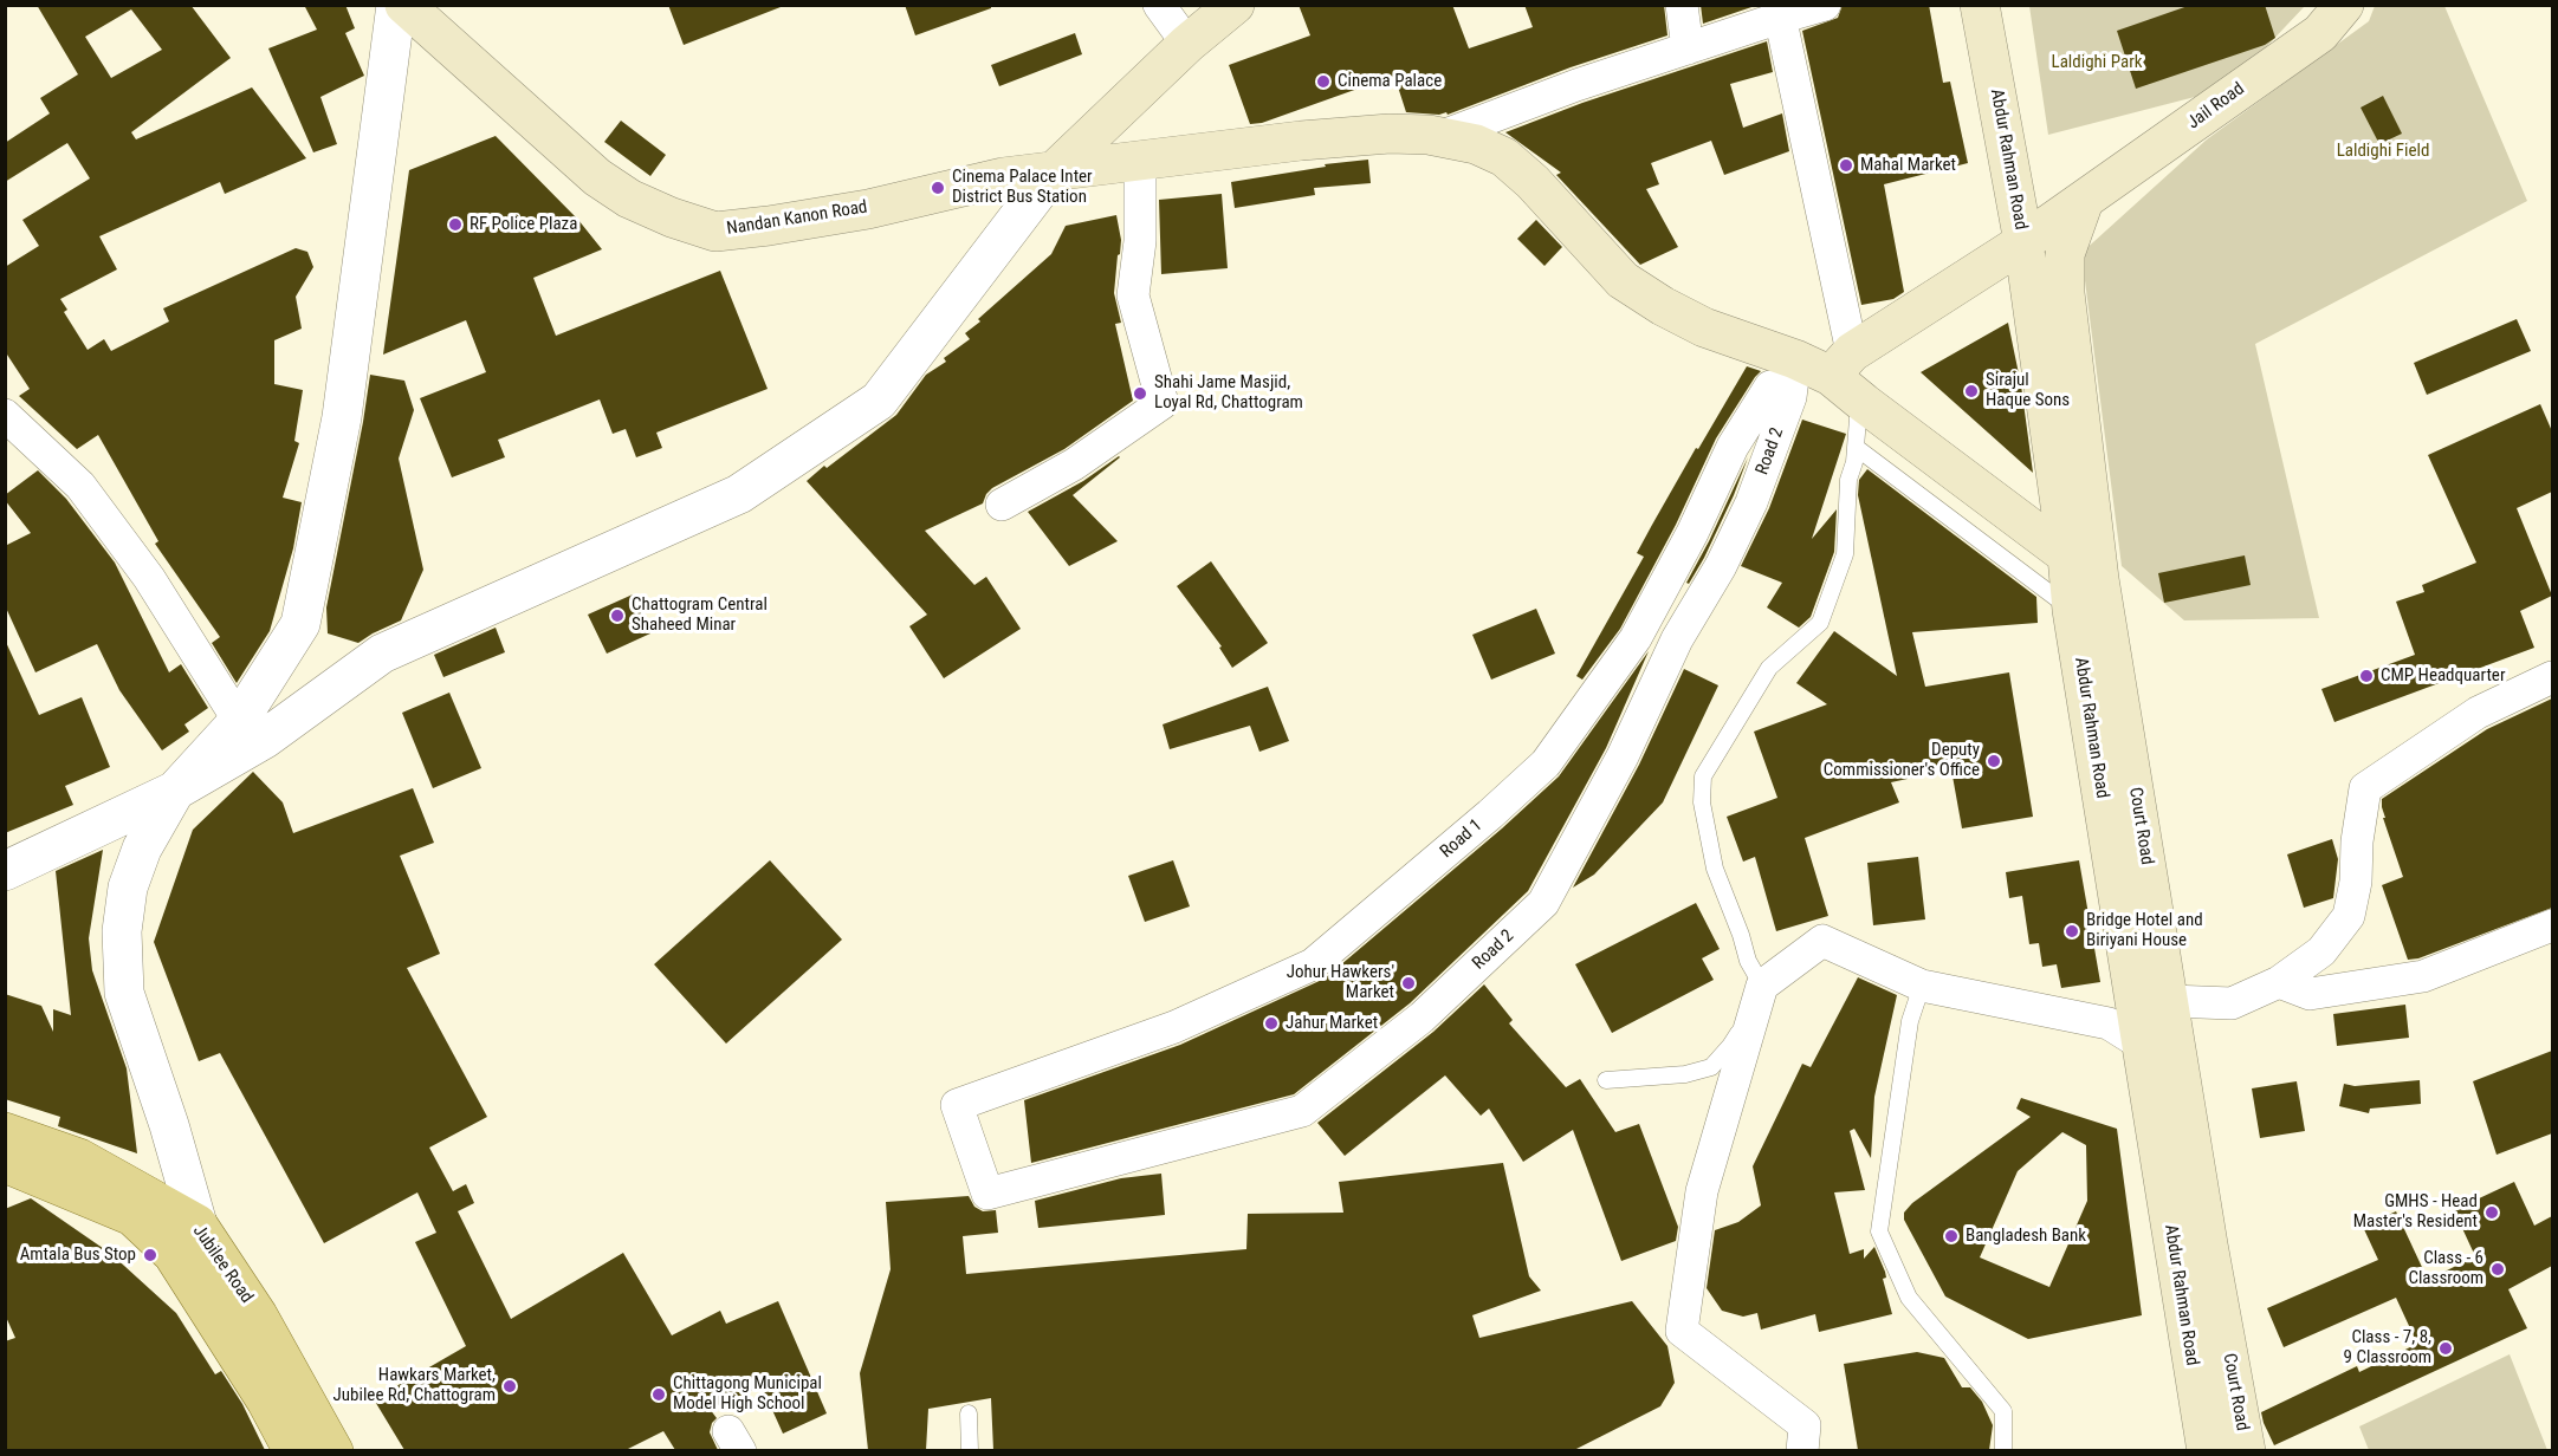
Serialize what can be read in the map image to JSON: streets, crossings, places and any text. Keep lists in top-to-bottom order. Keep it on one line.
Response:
{"streets":{"main road":["Jail Road","Abdur Rahman Road","Nandan Kanon Road","Court Road","Jubilee Road"],"street":["Road 2","Road 1"]},"crossings":[["Jail Road","Abdur Rahman Road"],["Jail Road","Nandan Kanon Road"],["Jail Road","Court Road"],["Abdur Rahman Road","Nandan Kanon Road"],["Road 2","Road 1"]],"parks":["Laldighi Park","Laldighi Field"],"places":["Cinema Palace","Mahal Market","Cinema Palace Inter District Bus Station","RF Police Plaza","Sirajul Haque Sons","Shahi Jame Masjid, Loyal Rd, Chattogram","Chattogram Central Shaheed Minar","CMP Headquarter","Deputy Commissioner's Office","Bridge Hotel and Biriyani House","Johur Hawkers' Market","Jahur Market","GMHS - Head Master's Resident","Bangladesh Bank","Amtala Bus Stop","Class - 6 Classroom","Class - 7, 8, 9 Classroom","Hawkars Market, Jubilee Rd, Chattogram","Chittagong Municipal Model High School"]}
